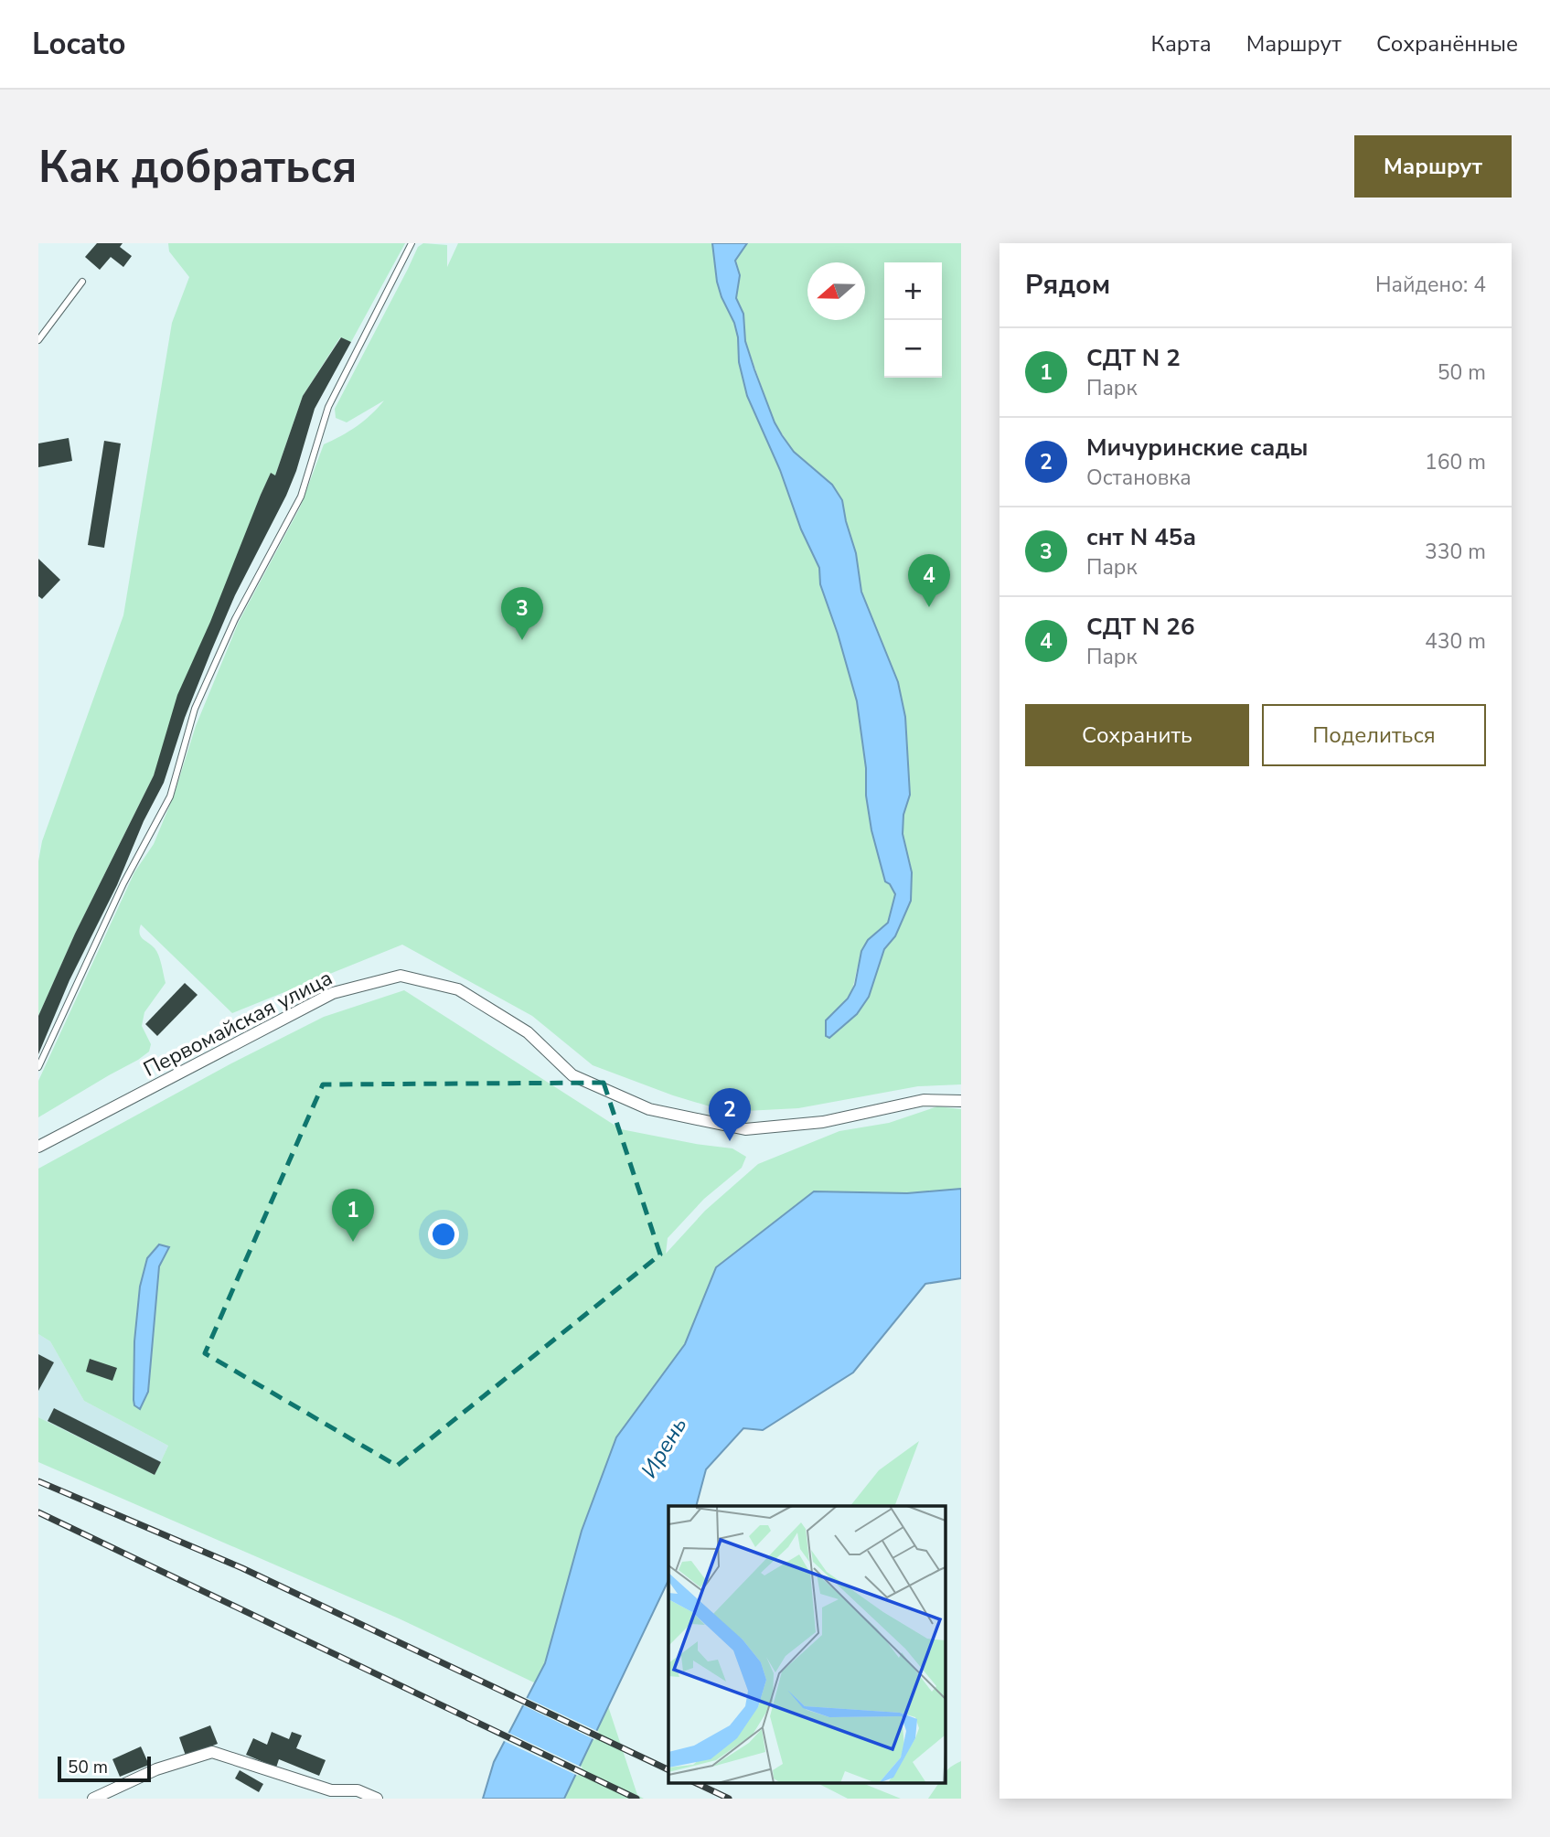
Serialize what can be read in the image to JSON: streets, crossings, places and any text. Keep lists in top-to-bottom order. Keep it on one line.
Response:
{"streets":{"street":["Первомайская улица"]},"water":["Ирень"],"scale_bar":"50 m","north":"left","page":{"header":"Locato","nav":["Карта","Маршрут","Сохранённые"],"buttons":["Маршрут",["Сохранить","Поделиться"]],"title":"Как добраться","heading":["Рядом","Найдено: 4"],"map_buttons":["+","−"],"list":[{"mark":"1","name":"СДТ N 2","note":"Парк","value":"50 m"},{"mark":"2","name":"Мичуринские сады","note":"Остановка","value":"160 m"},{"mark":"3","name":"снт N 45а","note":"Парк","value":"330 m"},{"mark":"4","name":"СДТ N 26","note":"Парк","value":"430 m"}],"pins":["4","3","2","1"],"scale":"50 m"}}
